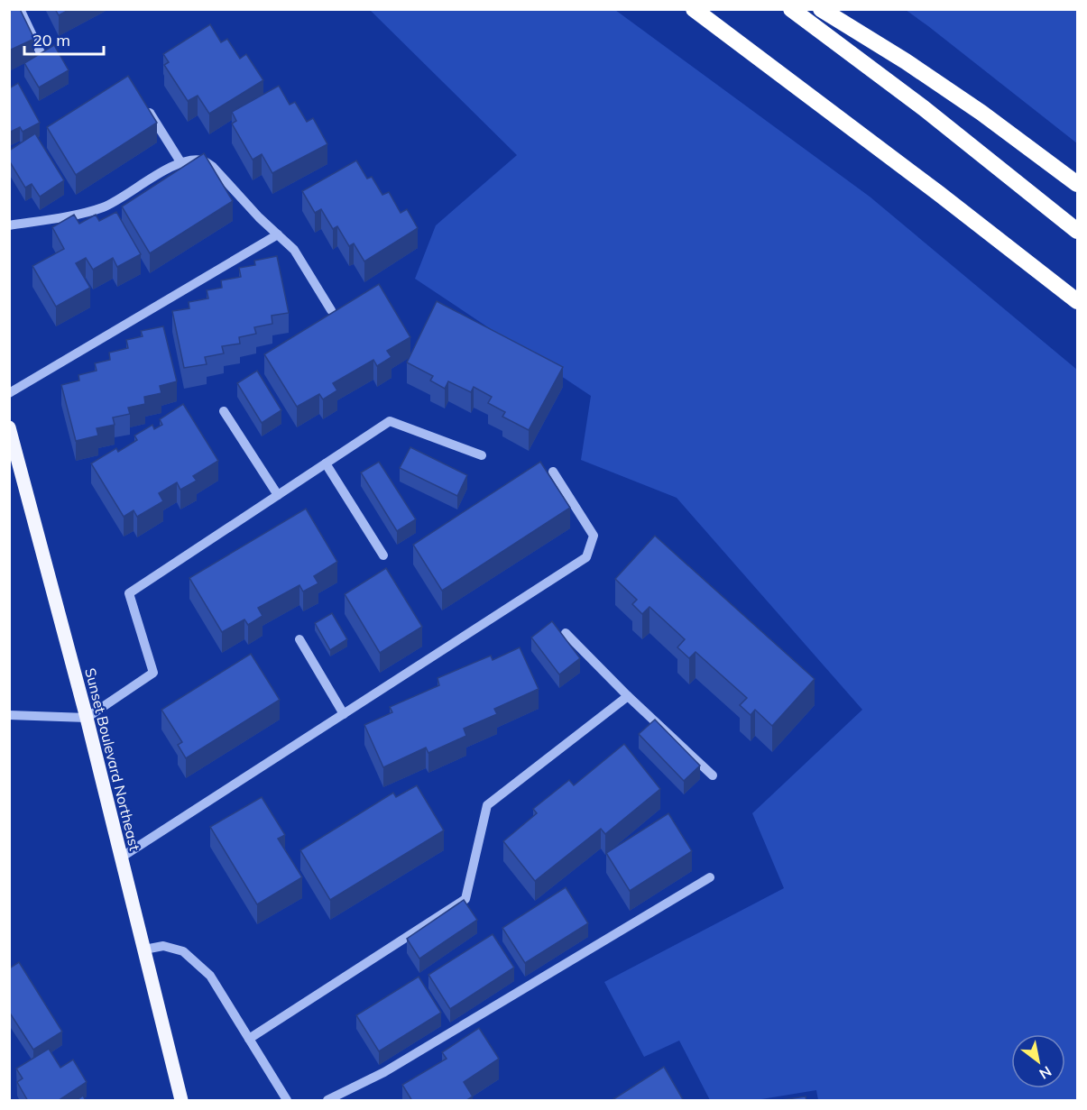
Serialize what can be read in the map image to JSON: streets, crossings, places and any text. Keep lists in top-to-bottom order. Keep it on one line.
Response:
{"streets":{"main road":["Sunset Boulevard Northeast"]},"scale_bar":"20 m","north":"bottom right"}
